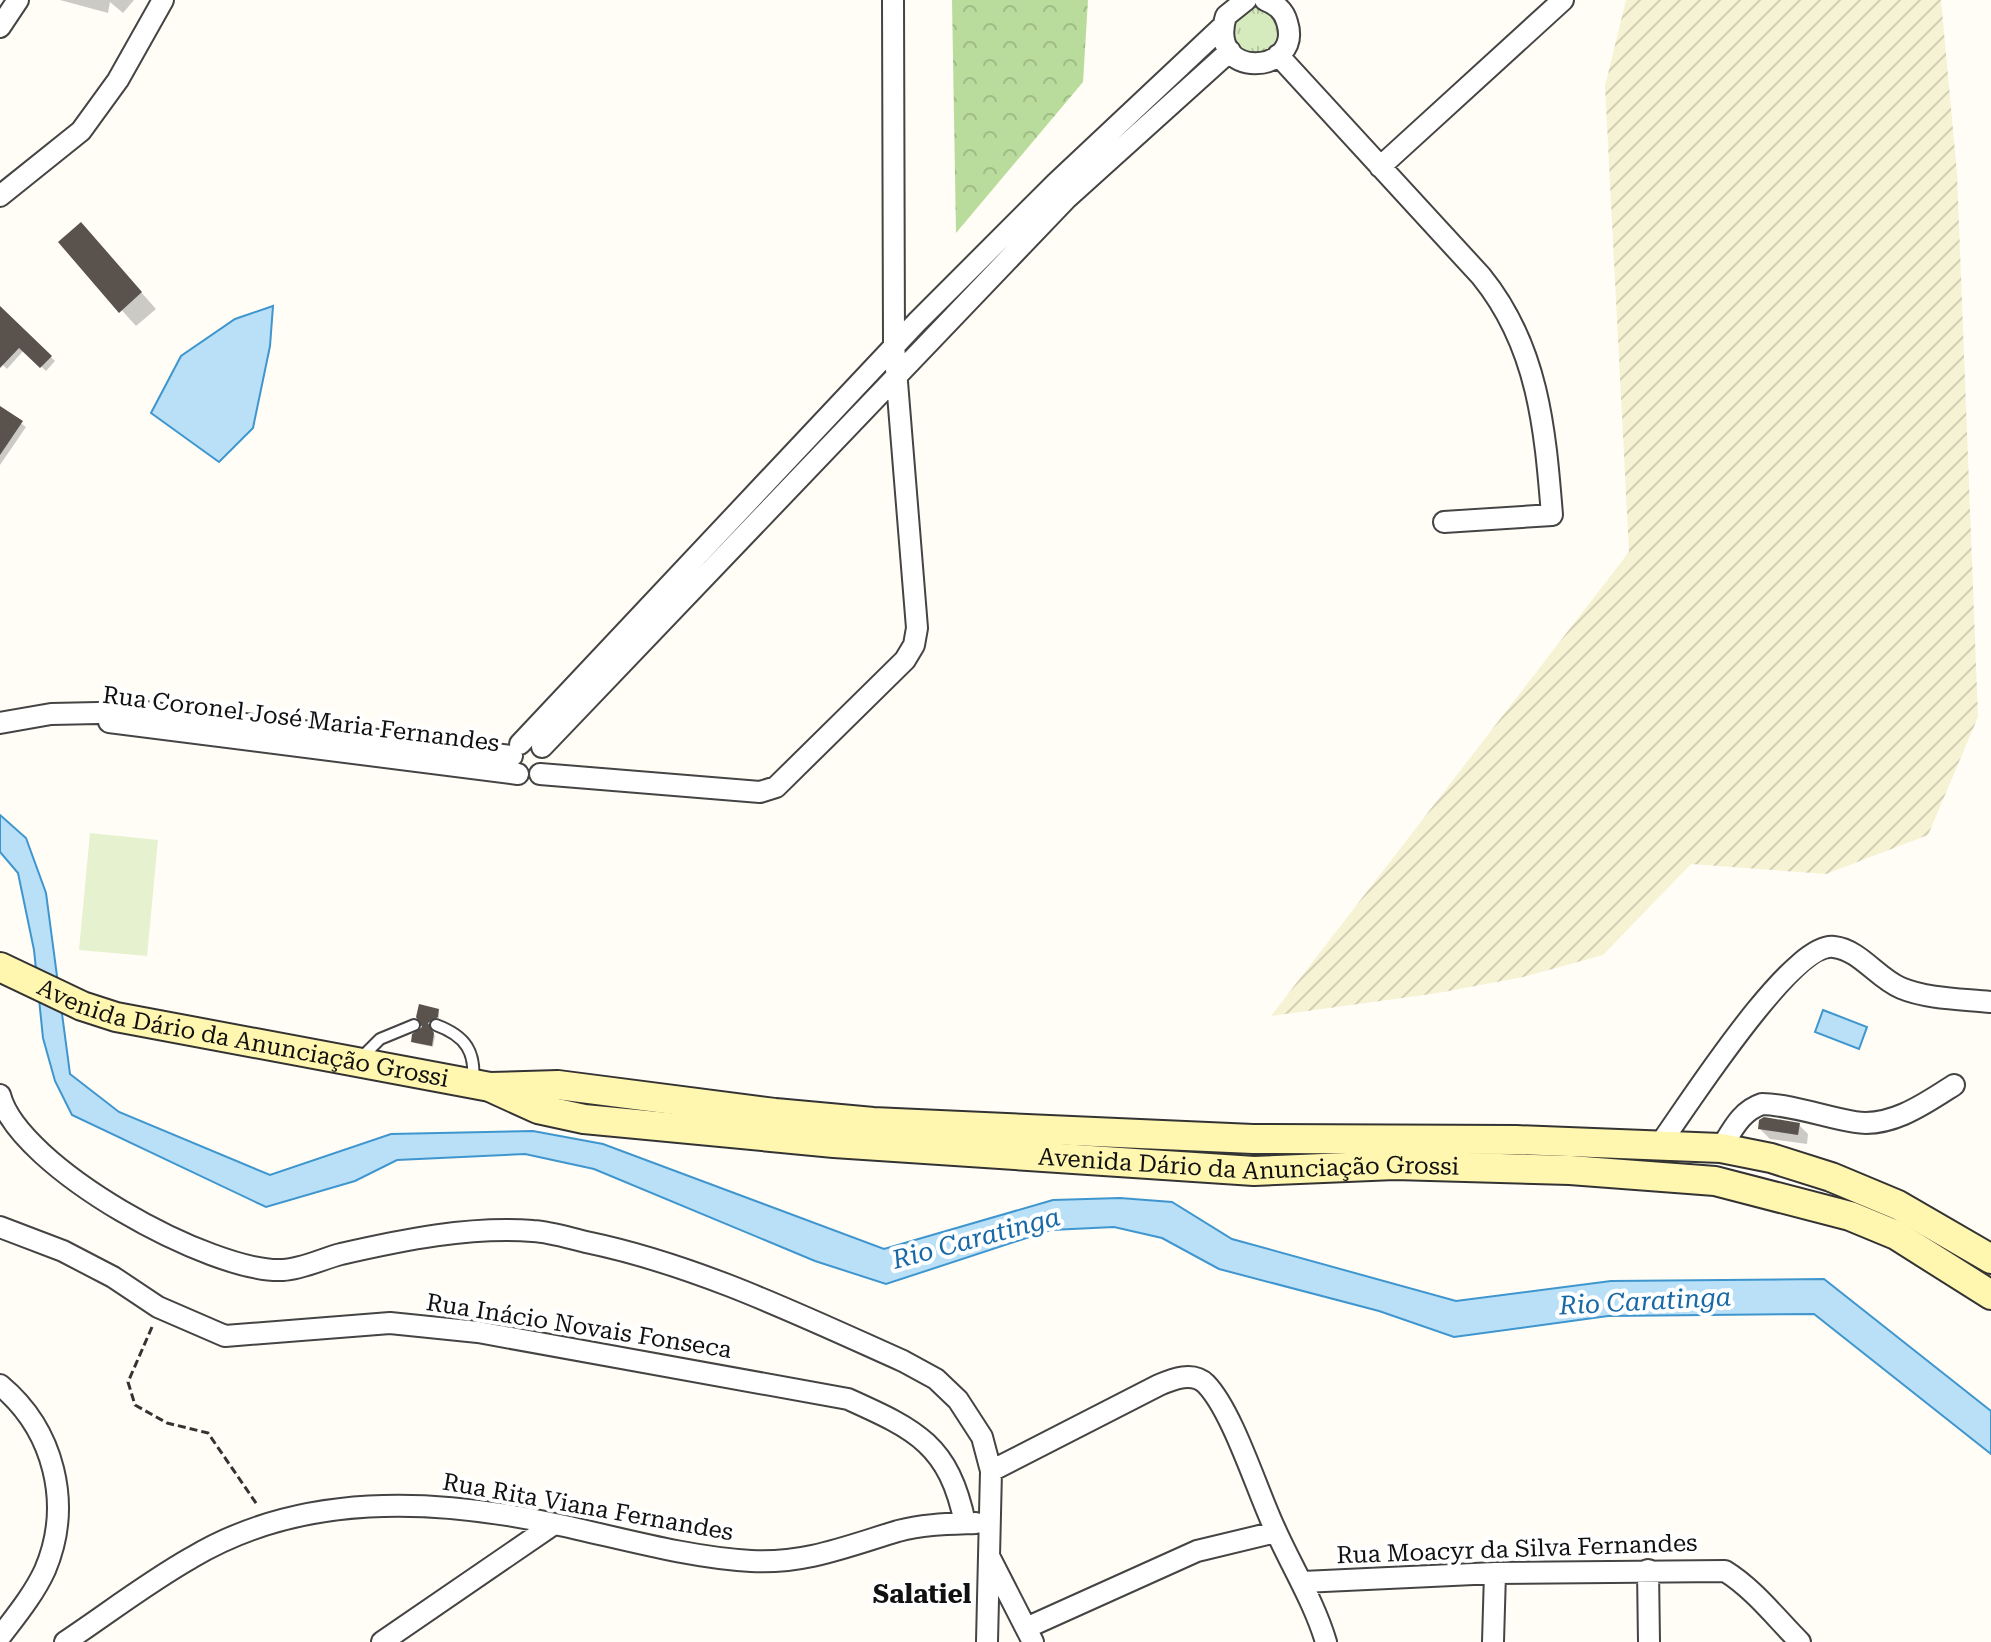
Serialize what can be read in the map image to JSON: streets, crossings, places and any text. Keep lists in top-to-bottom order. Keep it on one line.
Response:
{"streets":{"main road":["Avenida Dário da Anunciação Grossi"],"street":["Rua Coronel José Maria Fernandes","Rua Inácio Novais Fonseca","Rua Rita Viana Fernandes","Rua Moacyr da Silva Fernandes"]},"crossings":[["Rua Inácio Novais Fonseca","Rua Rita Viana Fernandes"]],"districts":["Salatiel"],"water":["Rio Caratinga"]}
